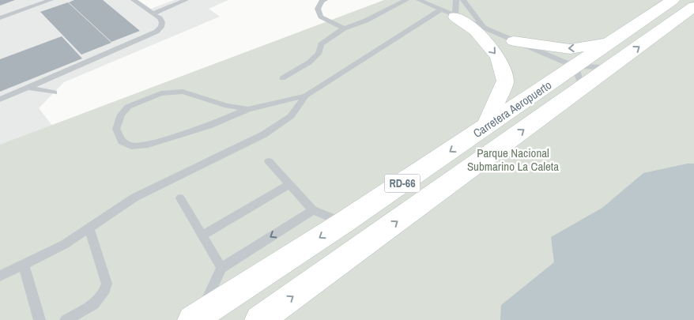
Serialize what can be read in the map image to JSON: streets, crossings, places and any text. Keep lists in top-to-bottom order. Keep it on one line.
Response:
{"streets":{"main road":["Carretera Aeropuerto","RD-66"]},"parks":["Parque Nacional Submarino La Caleta"]}
